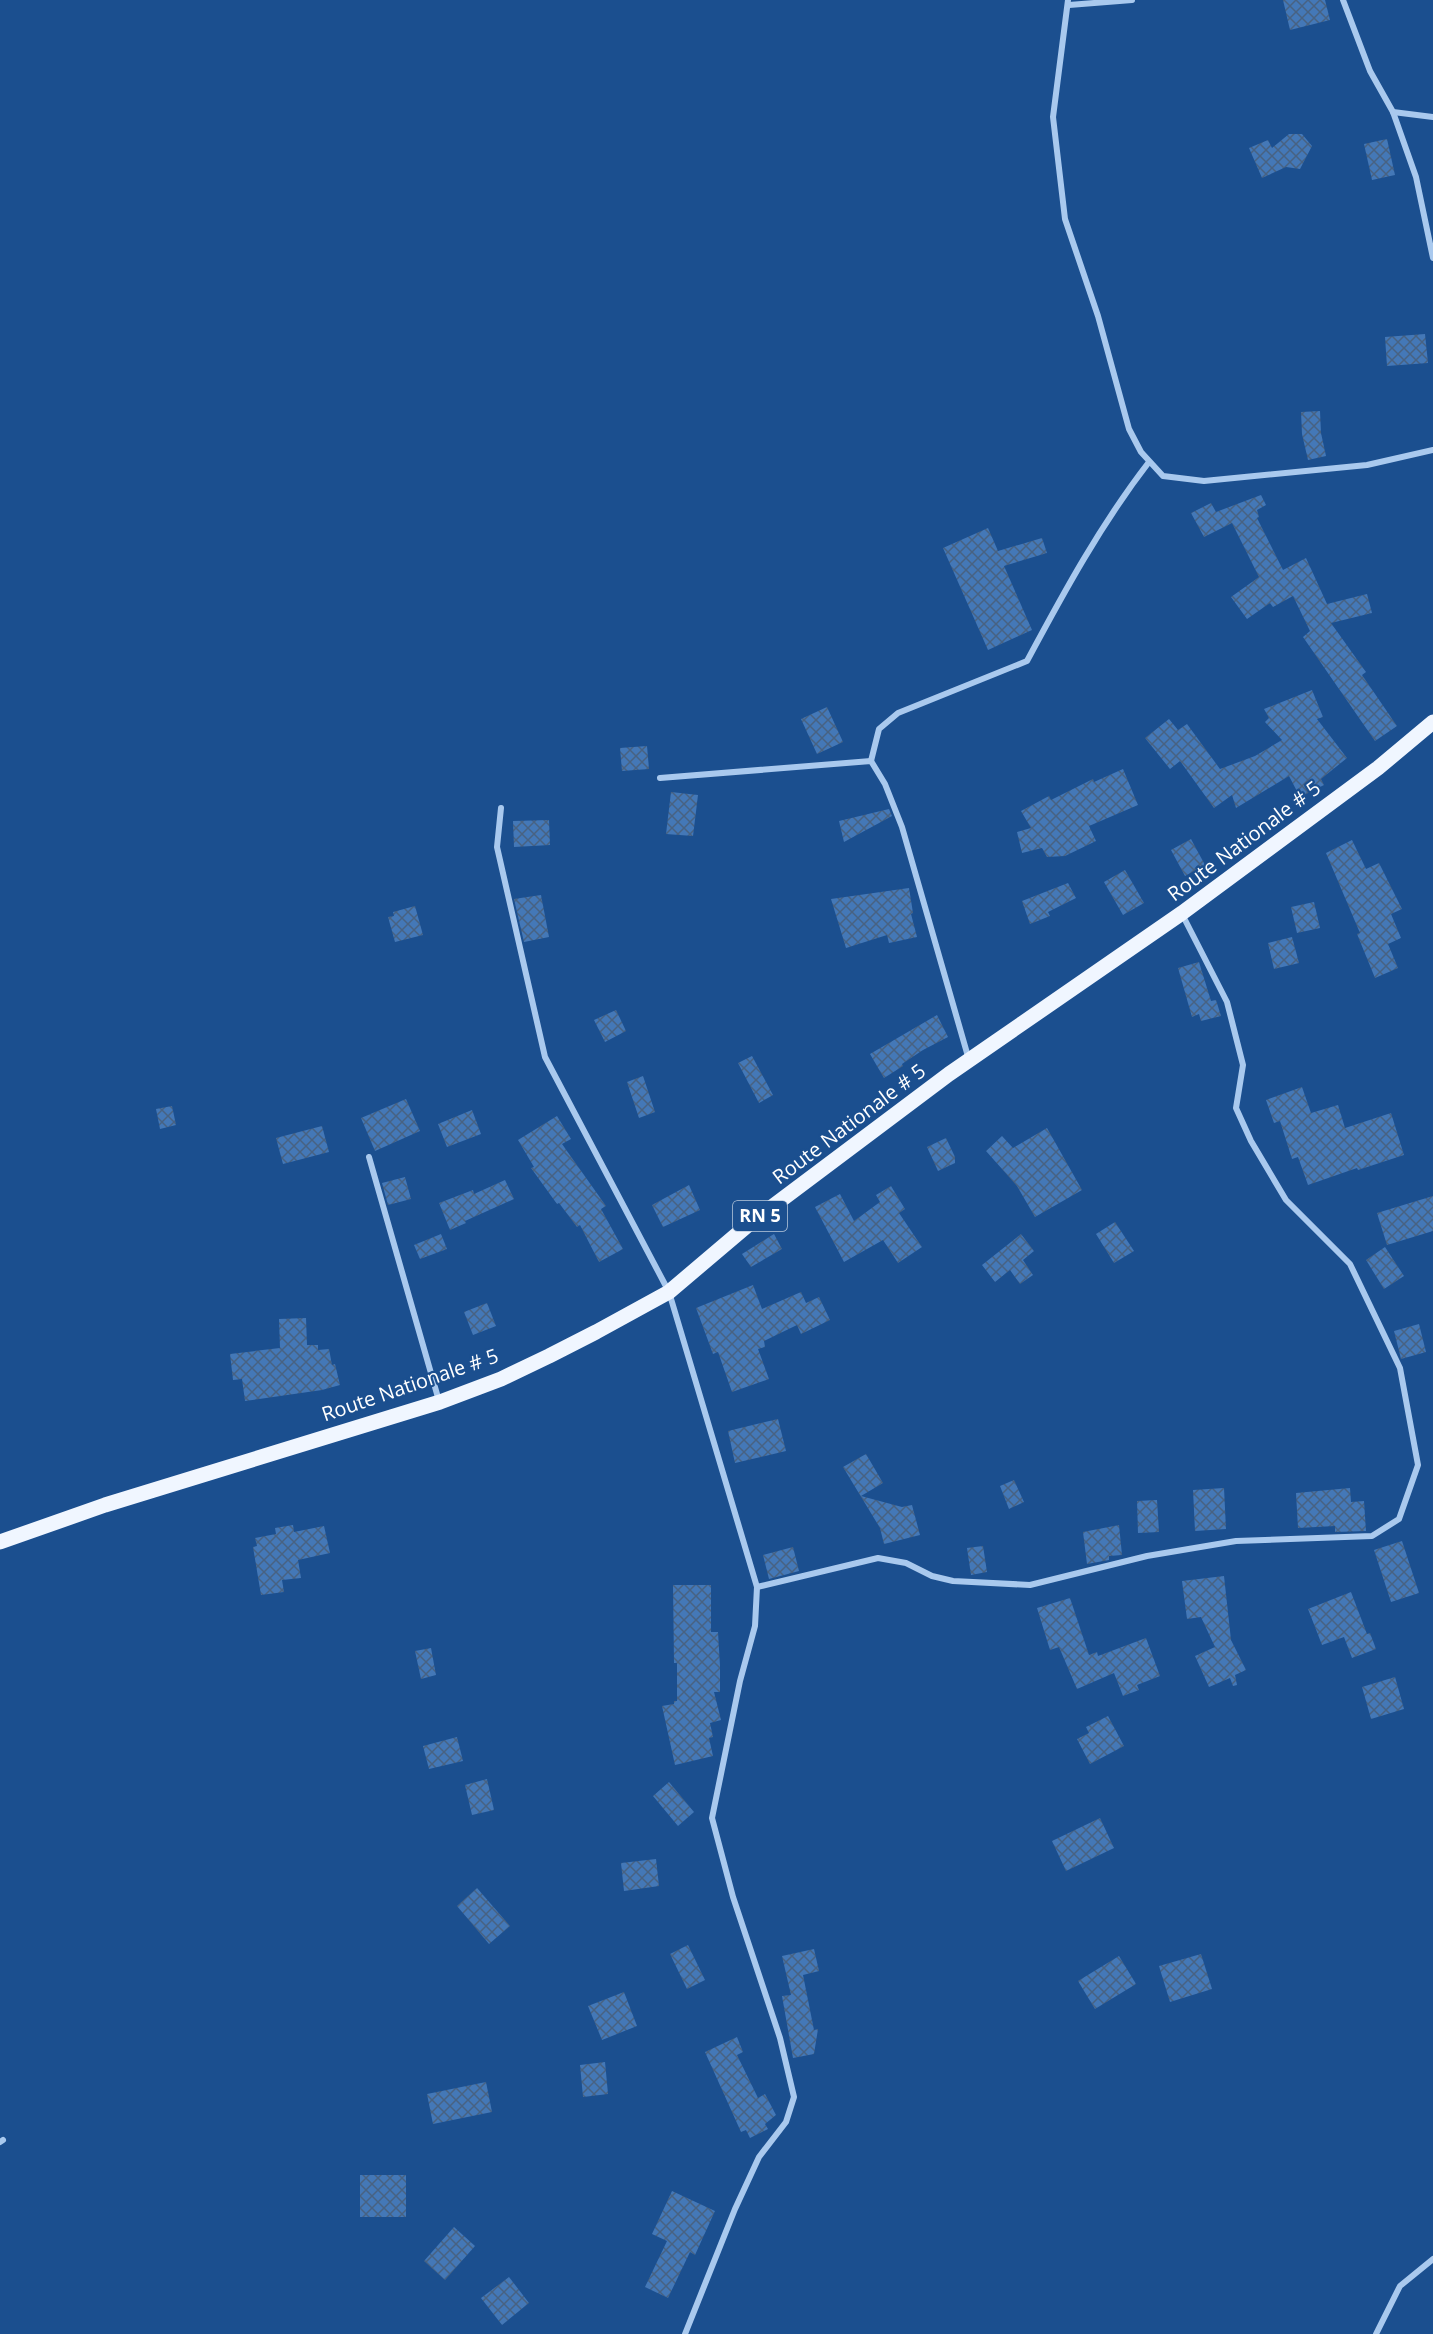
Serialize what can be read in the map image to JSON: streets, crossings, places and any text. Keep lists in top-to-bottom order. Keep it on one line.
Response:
{"streets":{"main road":["Route Nationale # 5","RN 5"]}}
